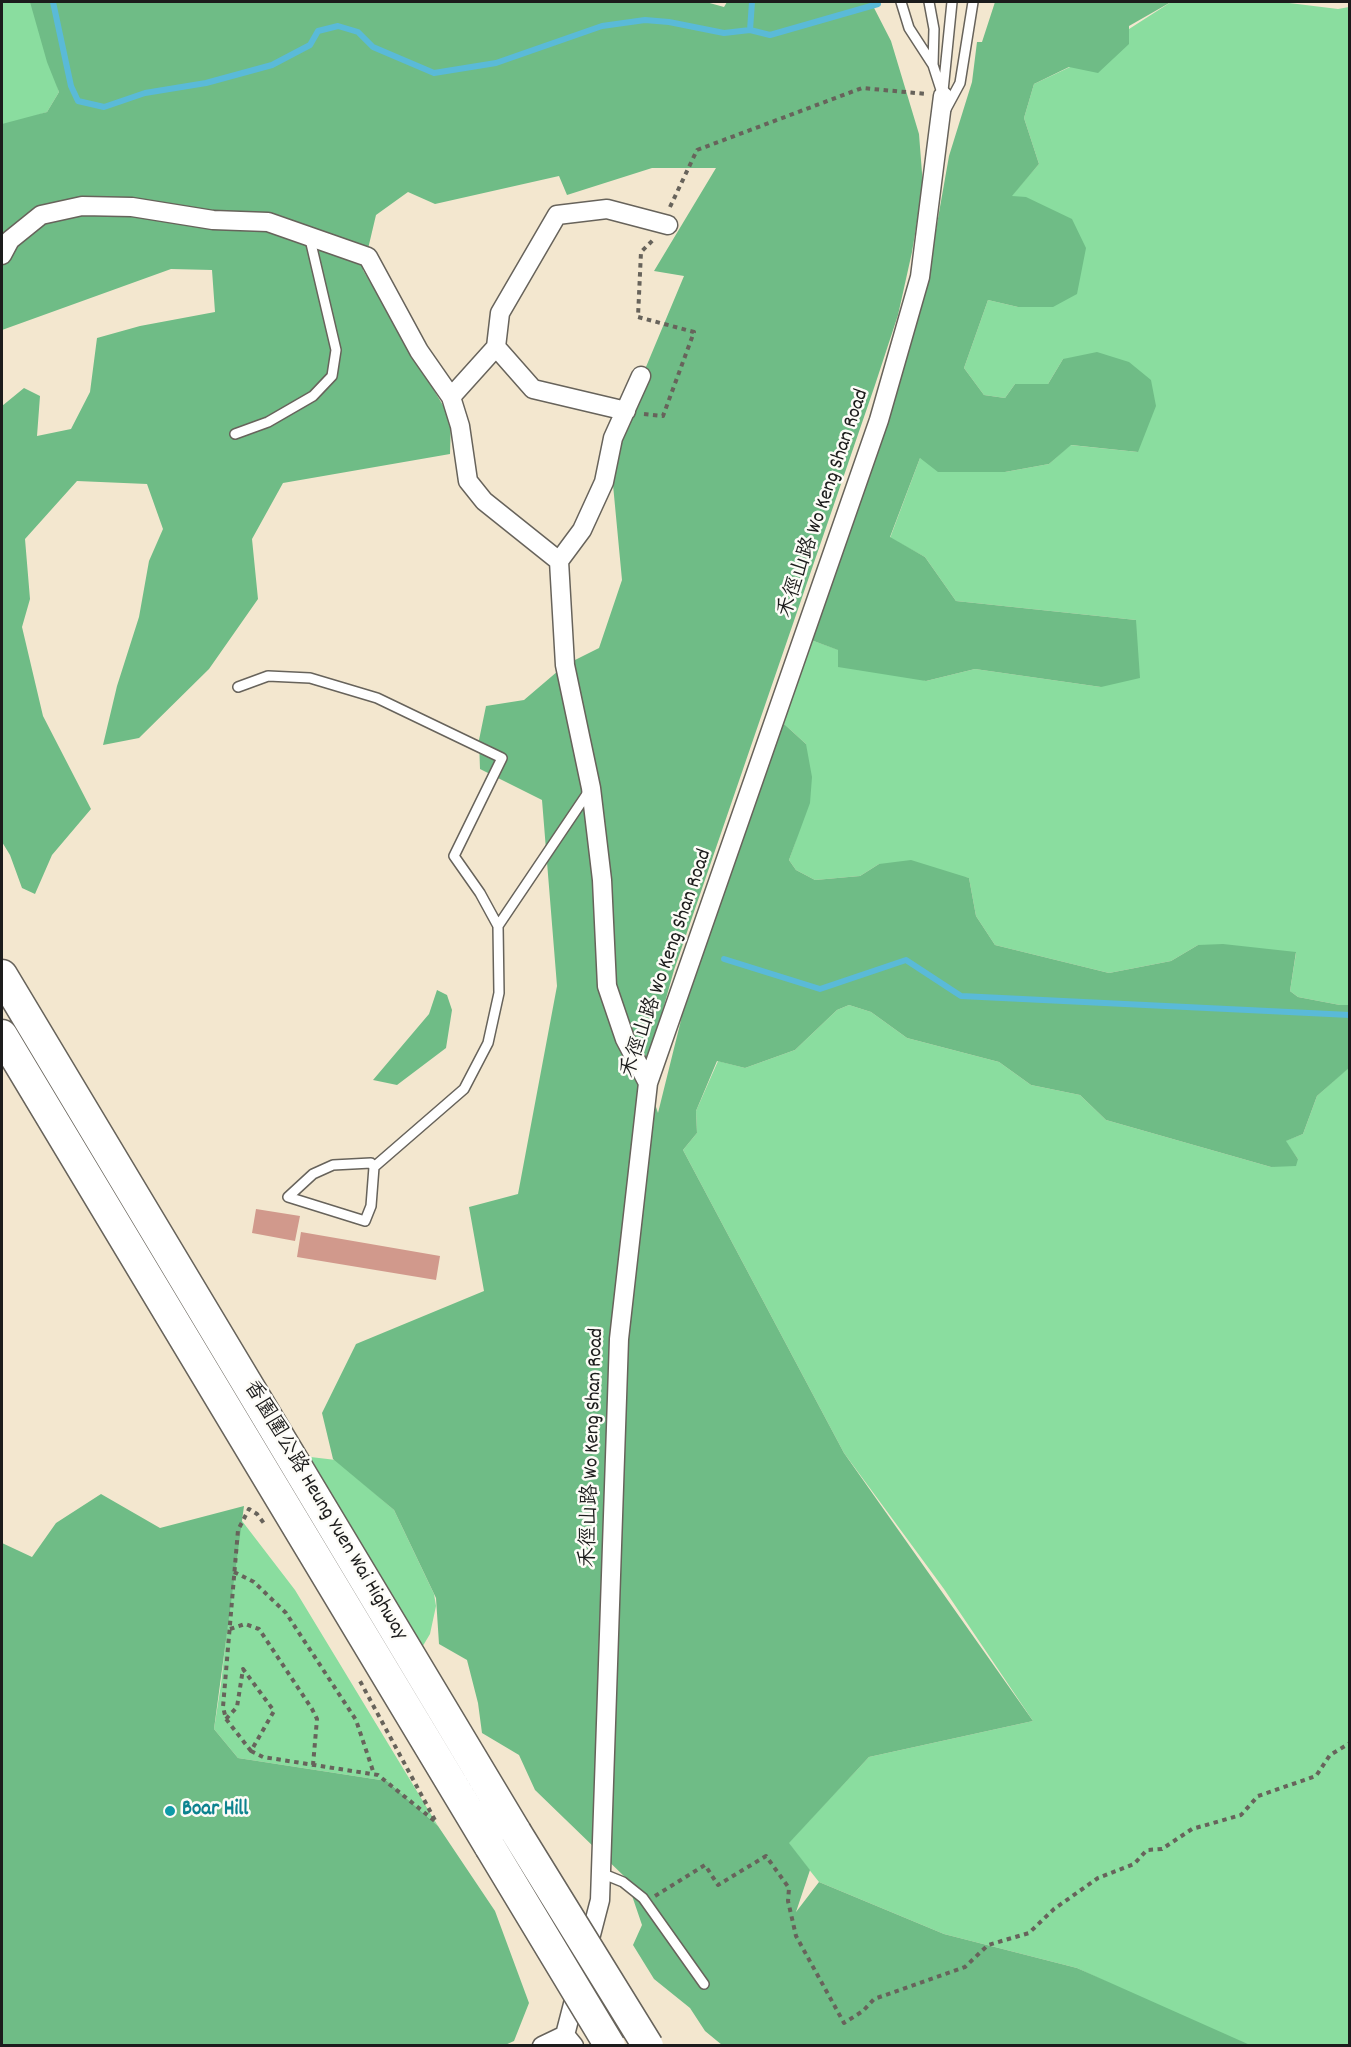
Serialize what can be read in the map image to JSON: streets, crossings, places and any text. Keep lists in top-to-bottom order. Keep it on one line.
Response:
{"streets":{"highway":["香園圍公路 Heung Yuen Wai Highway"],"street":["禾徑山路 Wo Keng Shan Road"]},"places":["Boar Hill"]}
